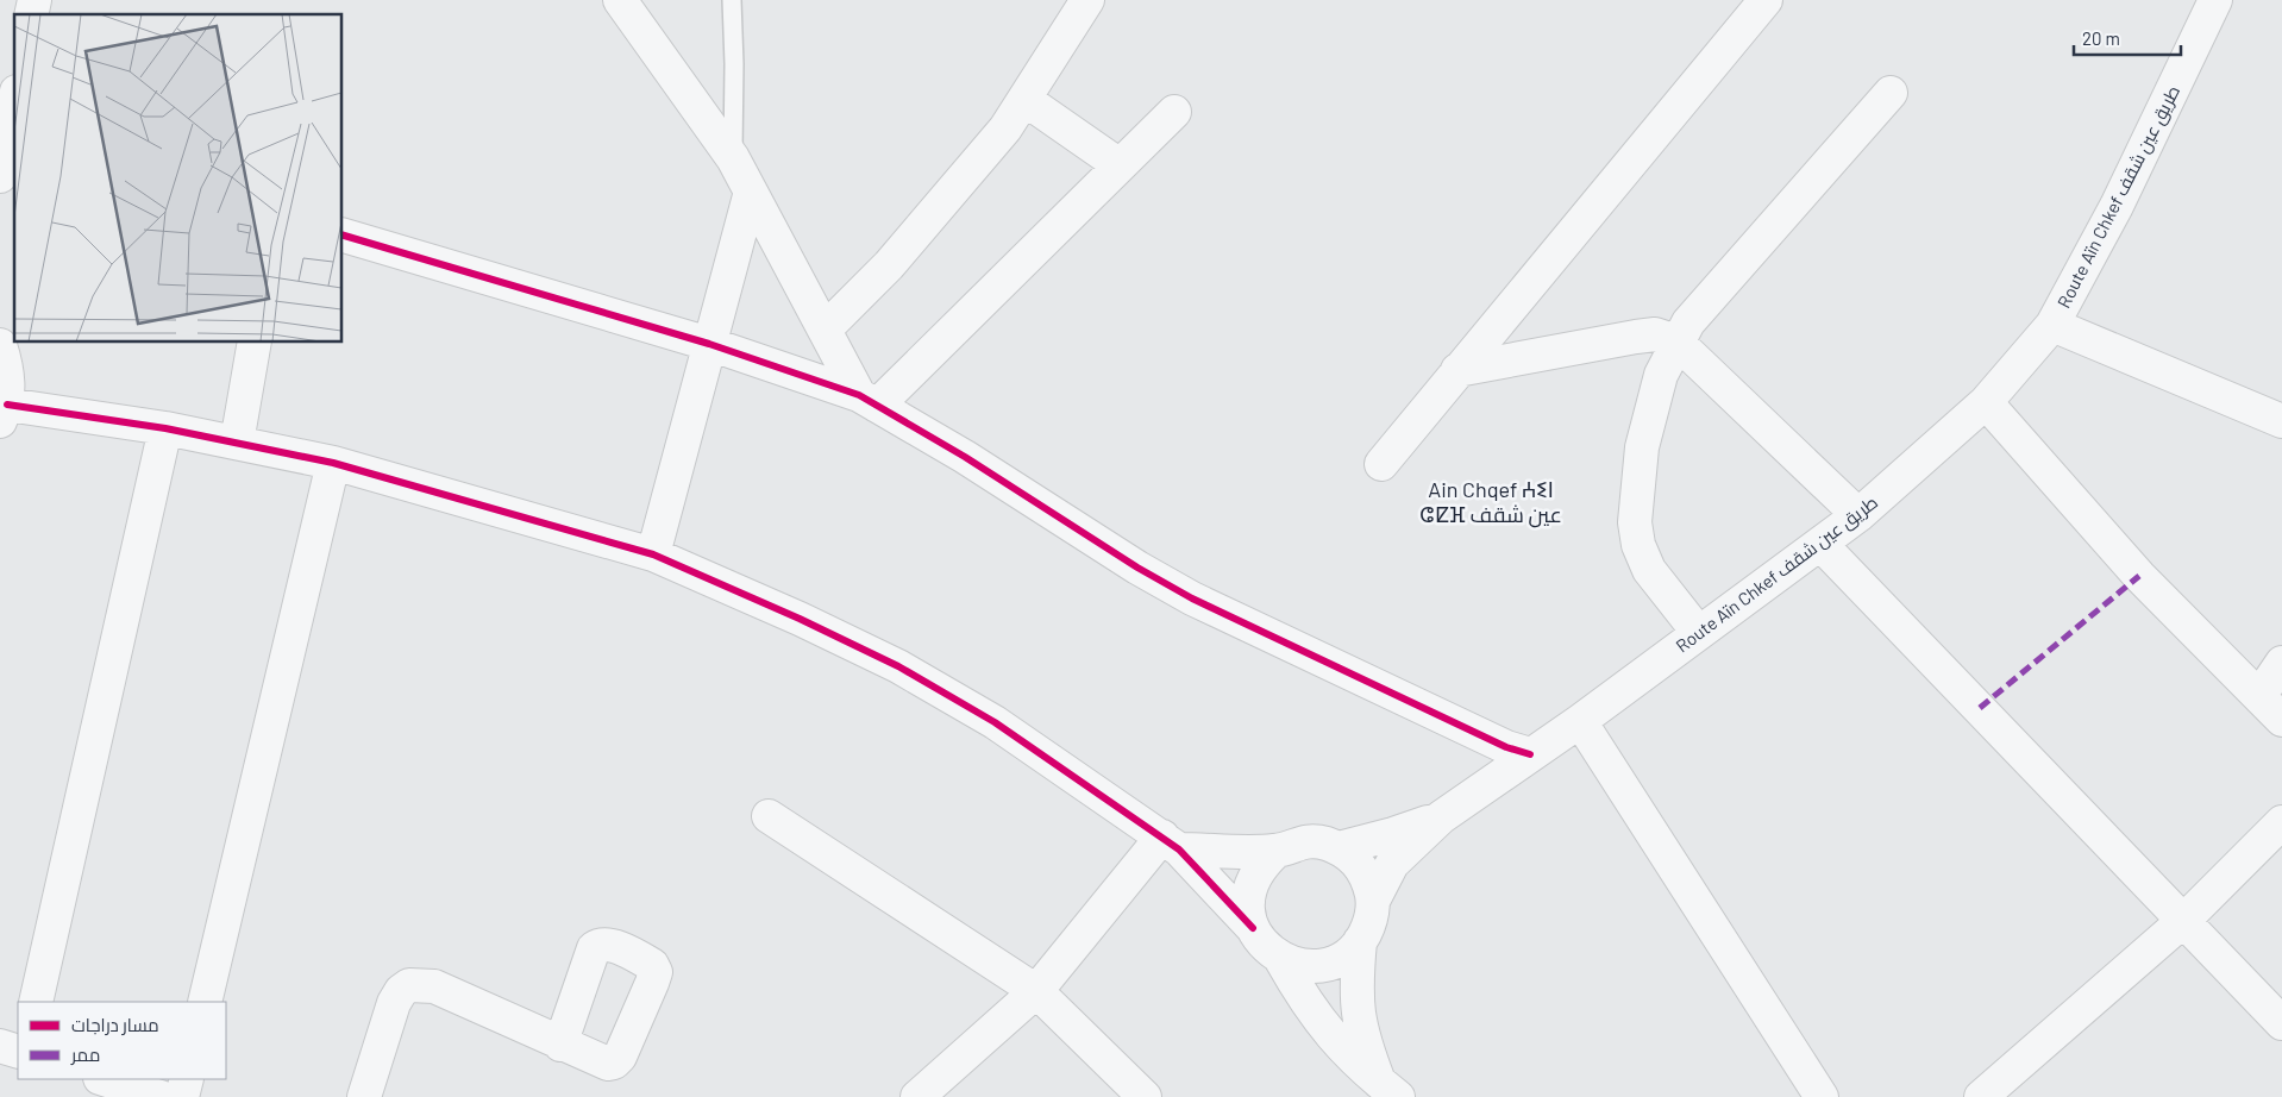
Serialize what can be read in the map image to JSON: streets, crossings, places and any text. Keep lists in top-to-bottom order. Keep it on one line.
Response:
{"streets":{"street":["Route Aïn Chkef طريق عين شقف"]},"districts":["Ain Chqef ⵄⵉⵏ ⵛⵇⴼ عين شقف"],"legend":["مسار دراجات","ممر"],"scale_bar":"20 m"}
